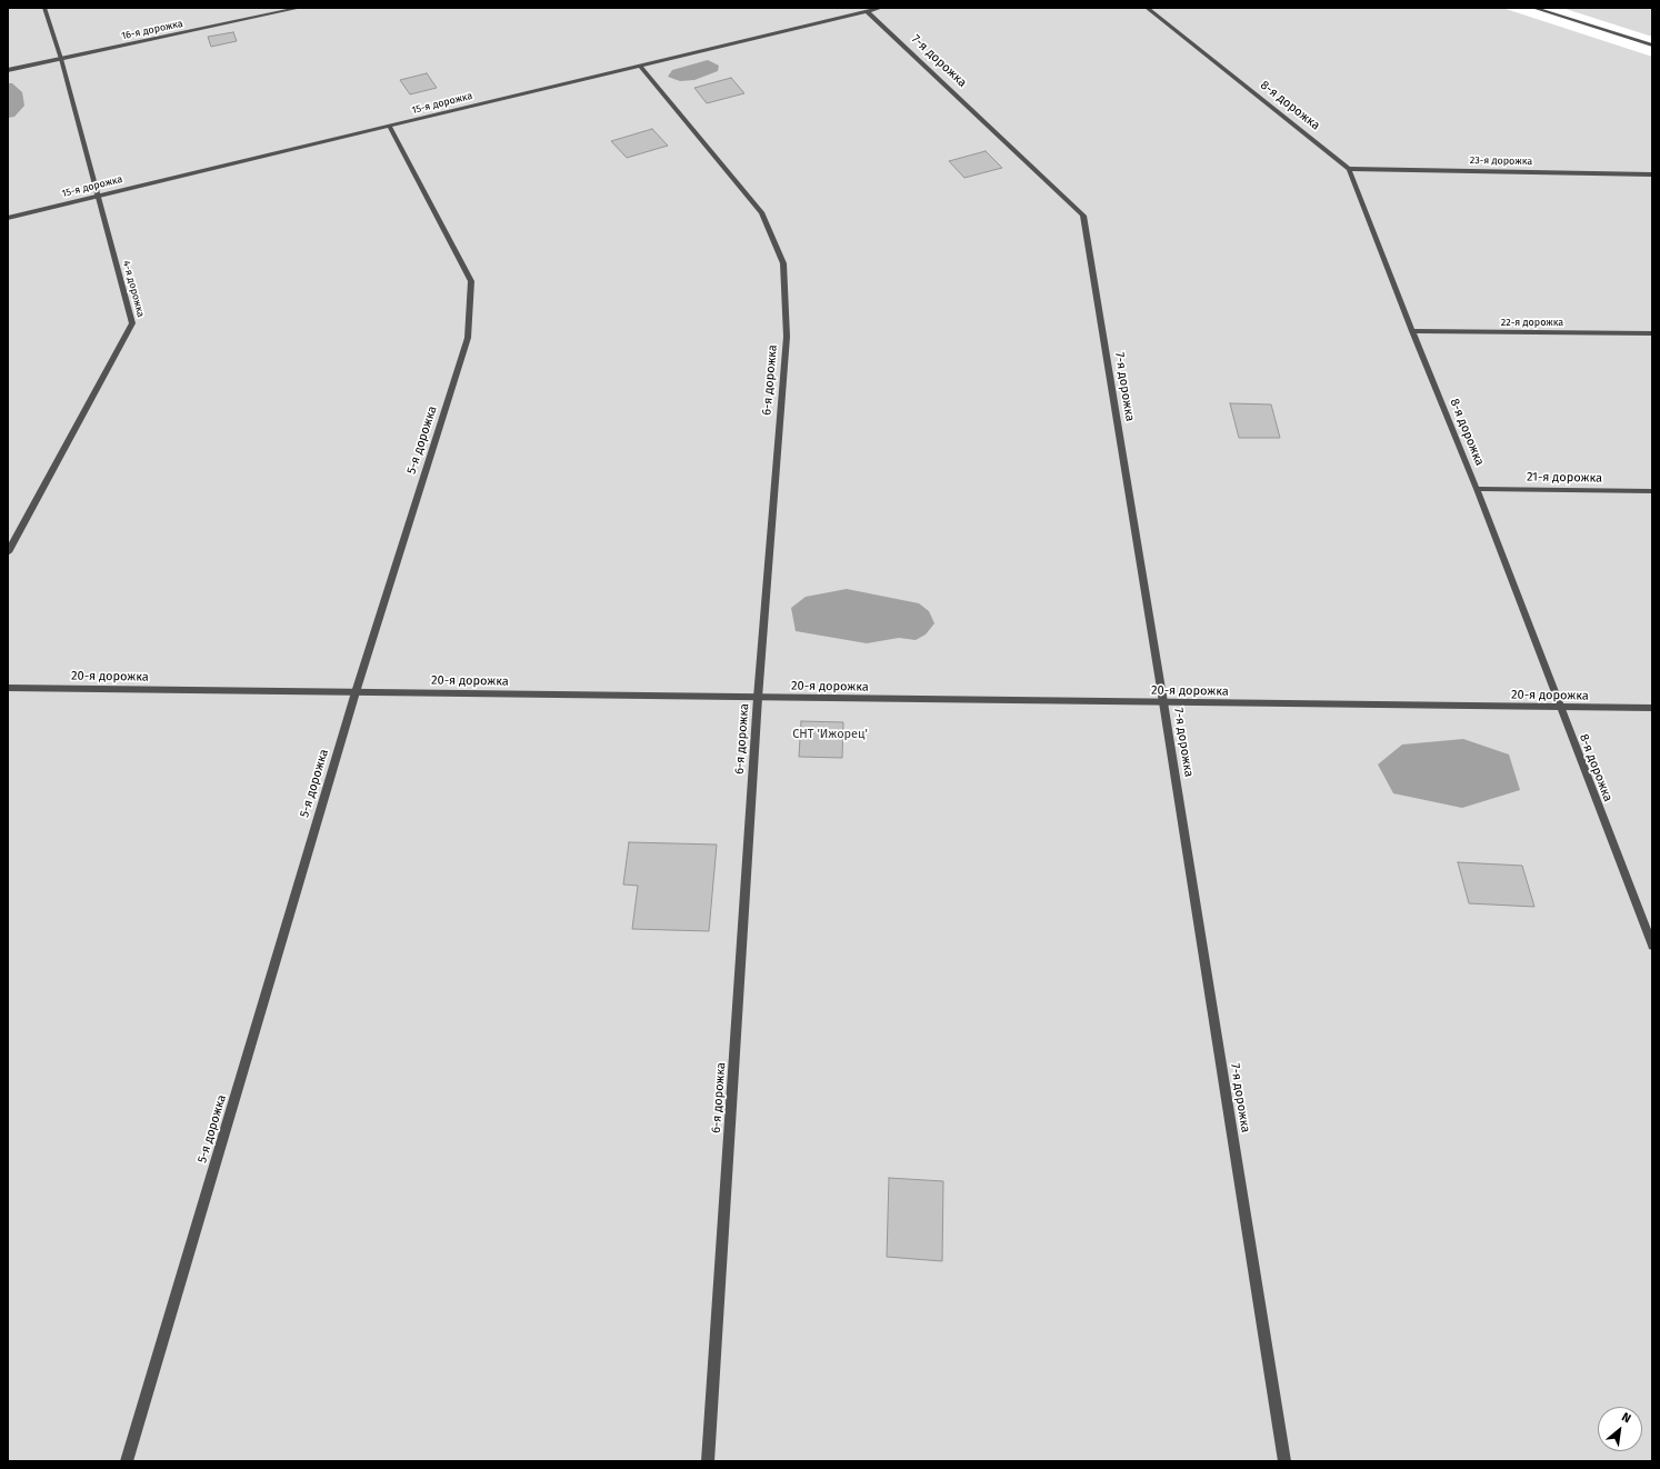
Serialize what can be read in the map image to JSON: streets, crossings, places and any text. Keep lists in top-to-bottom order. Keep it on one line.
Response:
{"streets":{"street":["16-я дорожка","7-я дорожка","15-я дорожка","8-я дорожка","23-я дорожка","4-я дорожка","22-я дорожка","6-я дорожка","5-я дорожка","21-я дорожка","20-я дорожка"]},"crossings":[["16-я дорожка","4-я дорожка"],["7-я дорожка","15-я дорожка"],["7-я дорожка","20-я дорожка"],["15-я дорожка","4-я дорожка"],["15-я дорожка","6-я дорожка"],["15-я дорожка","5-я дорожка"],["8-я дорожка","23-я дорожка"],["8-я дорожка","22-я дорожка"],["8-я дорожка","21-я дорожка"],["8-я дорожка","20-я дорожка"],["6-я дорожка","20-я дорожка"],["5-я дорожка","20-я дорожка"]],"parks":["СНТ 'Ижорец'"],"north":"top right"}
